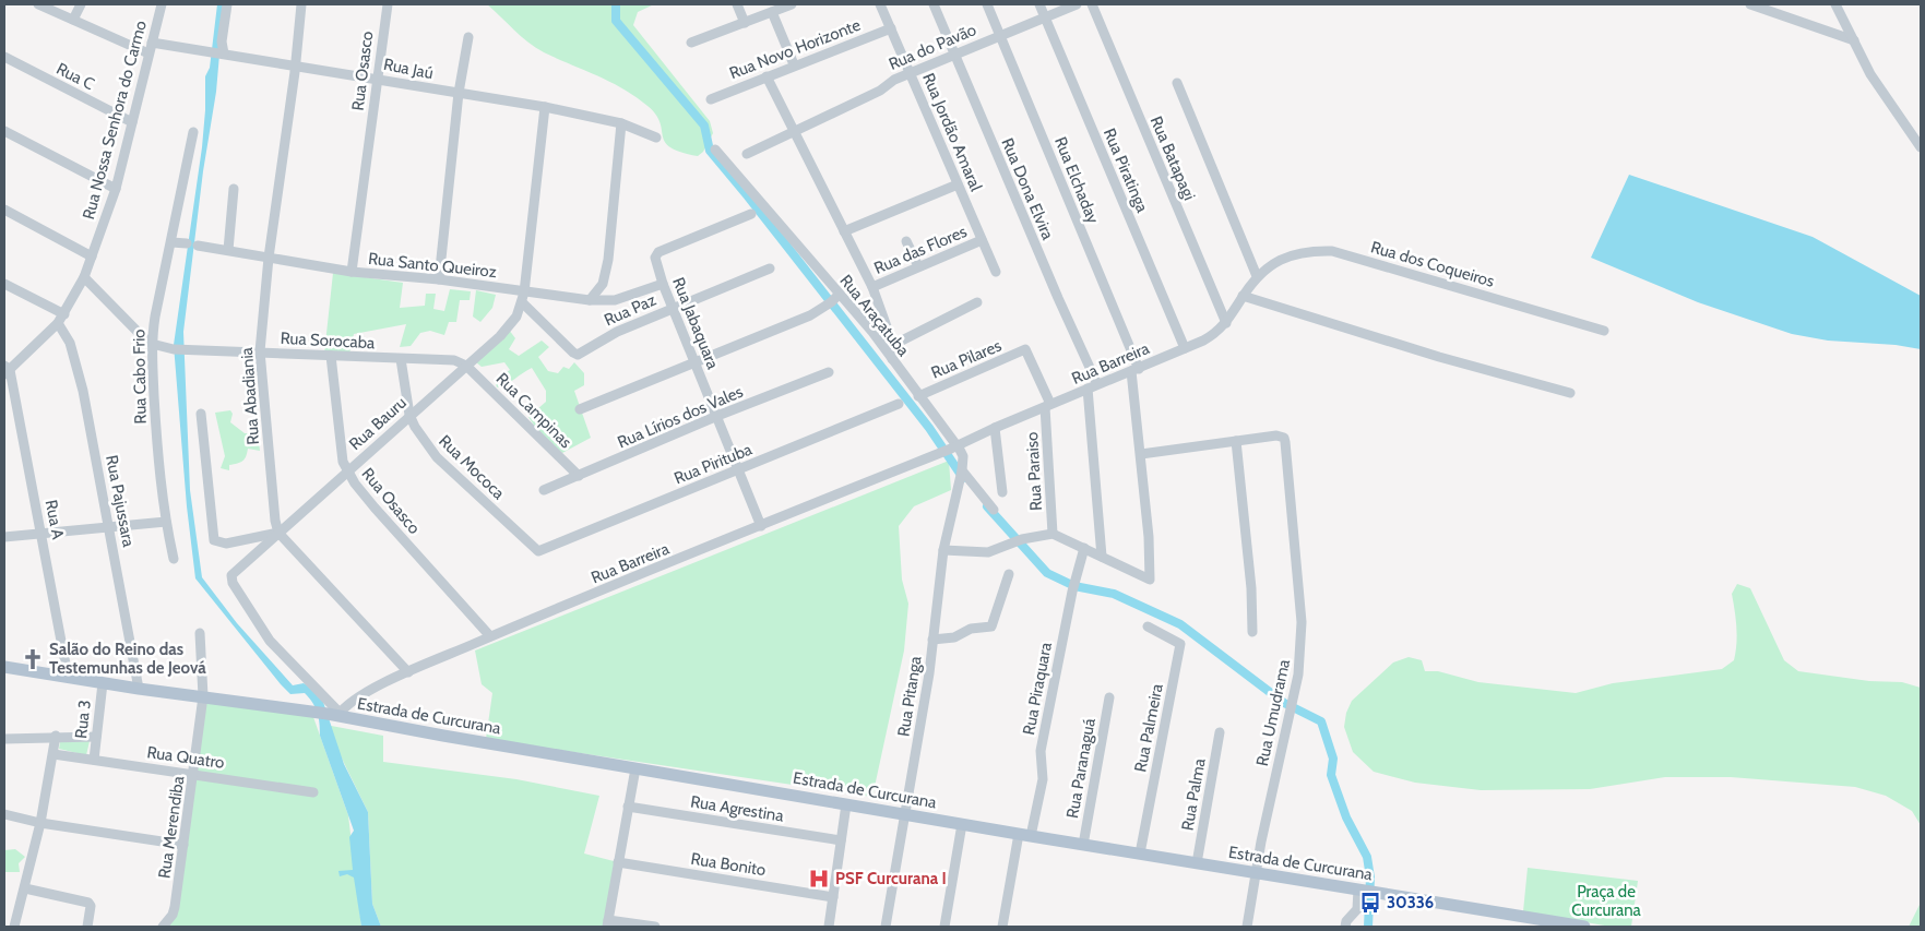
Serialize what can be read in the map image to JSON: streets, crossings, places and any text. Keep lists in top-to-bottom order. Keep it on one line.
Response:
{"streets":{"main road":["Estrada de Curcurana"],"street":["Rua do Pavão","Rua Novo Horizonte","Rua Jaú","Rua Osasco","Rua C","Rua Nossa Senhora do Carmo","Rua Jordão Amaral","Rua Batapagi","Rua Piratinga","Rua Elchaday","Rua Dona Elvira","Rua das Flores","Rua dos Coqueiros","Rua Santo Queiroz","Rua Paz","Rua Araçatuba","Rua Jabaquara","Rua Sorocaba","Rua Pilares","Rua Barreira","Rua Cabo Frio","Rua Abadiania","Rua Campinas","Rua Lírios dos Vales","Rua Bauru","Rua Pirituba","Rua Mococa","Rua Paraiso","Rua Pajussara","Rua A","Rua Piraquara","Rua Pitanga","Rua Umudrama","Rua 3","Rua Palmeira","Rua Quatro","Rua Paranaguá","Rua Palma","Rua Agrestina","Rua Merendiba","Rua Bonito"]},"crossings":[["Rua do Pavão","Rua Jordão Amaral"],["Rua do Pavão","Rua Piratinga"],["Rua do Pavão","Rua Elchaday"],["Rua do Pavão","Rua Dona Elvira"],["Rua Novo Horizonte","Rua Jordão Amaral"],["Rua Jaú","Rua Osasco"],["Rua Jaú","Rua Nossa Senhora do Carmo"],["Rua Jaú","Rua Abadiania"],["Rua Jaú","Rua Bauru"],["Rua Osasco","Rua Santo Queiroz"],["Rua Osasco","Rua Sorocaba"],["Rua Osasco","Rua Barreira"],["Rua Osasco","Rua Bauru"],["Rua C","Rua Nossa Senhora do Carmo"],["Rua Nossa Senhora do Carmo","Rua Pajussara"],["Rua Nossa Senhora do Carmo","Rua A"],["Rua Jordão Amaral","Rua das Flores"],["Rua Batapagi","Rua Barreira"],["Rua Piratinga","Rua Barreira"],["Rua Elchaday","Rua Dona Elvira"],["Rua Elchaday","Rua Barreira"],["Rua Dona Elvira","Rua Barreira"],["Rua dos Coqueiros","Rua Barreira"],["Rua Santo Queiroz","Rua Paz"],["Rua Santo Queiroz","Rua Jabaquara"],["Rua Santo Queiroz","Rua Cabo Frio"],["Rua Santo Queiroz","Rua Abadiania"],["Rua Santo Queiroz","Rua Bauru"],["Rua Paz","Rua Jabaquara"],["Rua Paz","Rua Bauru"],["Rua Araçatuba","Rua Pilares"],["Rua Araçatuba","Rua Barreira"],["Rua Araçatuba","Rua Pitanga"],["Rua Jabaquara","Rua Barreira"],["Rua Jabaquara","Rua Lírios dos Vales"],["Rua Jabaquara","Rua Pirituba"],["Rua Sorocaba","Rua Cabo Frio"],["Rua Sorocaba","Rua Abadiania"],["Rua Sorocaba","Rua Campinas"],["Rua Sorocaba","Rua Bauru"],["Rua Sorocaba","Rua Mococa"],["Rua Pilares","Rua Barreira"],["Rua Pilares","Rua Paraiso"],["Rua Barreira","Rua Bauru"],["Rua Barreira","Rua Paraiso"],["Rua Barreira","Estrada de Curcurana"],["Rua Abadiania","Rua Bauru"],["Rua Campinas","Rua Lírios dos Vales"],["Rua Campinas","Rua Bauru"],["Rua Bauru","Rua Mococa"],["Rua Bauru","Estrada de Curcurana"],["Rua Pirituba","Rua Mococa"],["Rua Pajussara","Estrada de Curcurana"],["Rua A","Estrada de Curcurana"],["Rua Piraquara","Estrada de Curcurana"],["Rua Pitanga","Estrada de Curcurana"],["Rua Umudrama","Estrada de Curcurana"],["Estrada de Curcurana","Rua 3"],["Estrada de Curcurana","Rua Palmeira"],["Estrada de Curcurana","Rua Paranaguá"],["Estrada de Curcurana","Rua Palma"],["Estrada de Curcurana","Rua Merendiba"],["Rua 3","Rua Quatro"],["Rua Quatro","Rua Merendiba"]],"parks":["Praça de Curcurana"],"places":{"church":["Salão do Reino das Testemunhas de Jeová"],"hospital":["PSF Curcurana I"],"bus stop":["30336"]}}
